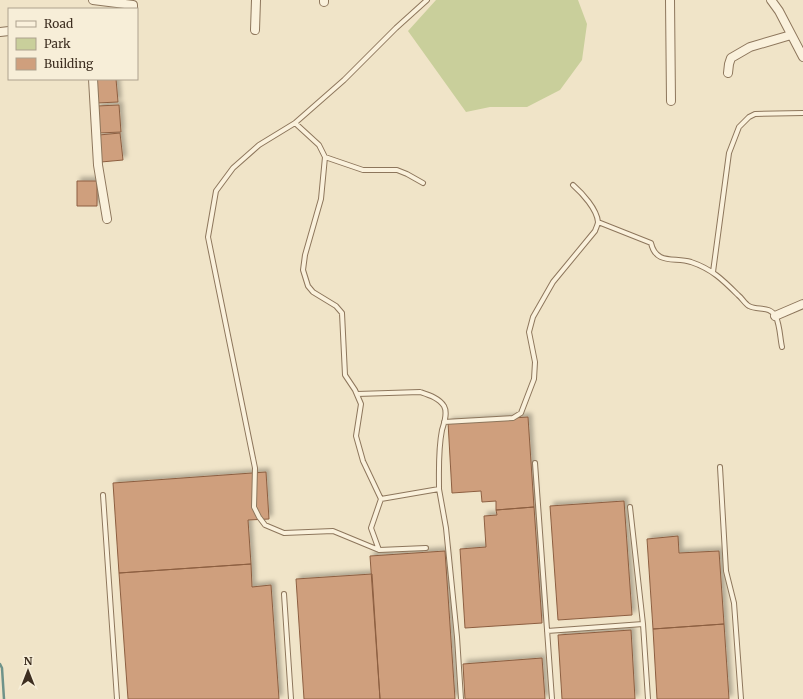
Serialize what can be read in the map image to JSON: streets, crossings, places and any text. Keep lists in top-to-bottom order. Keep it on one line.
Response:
{"legend":["Road","Park","Building"],"north":"top"}
